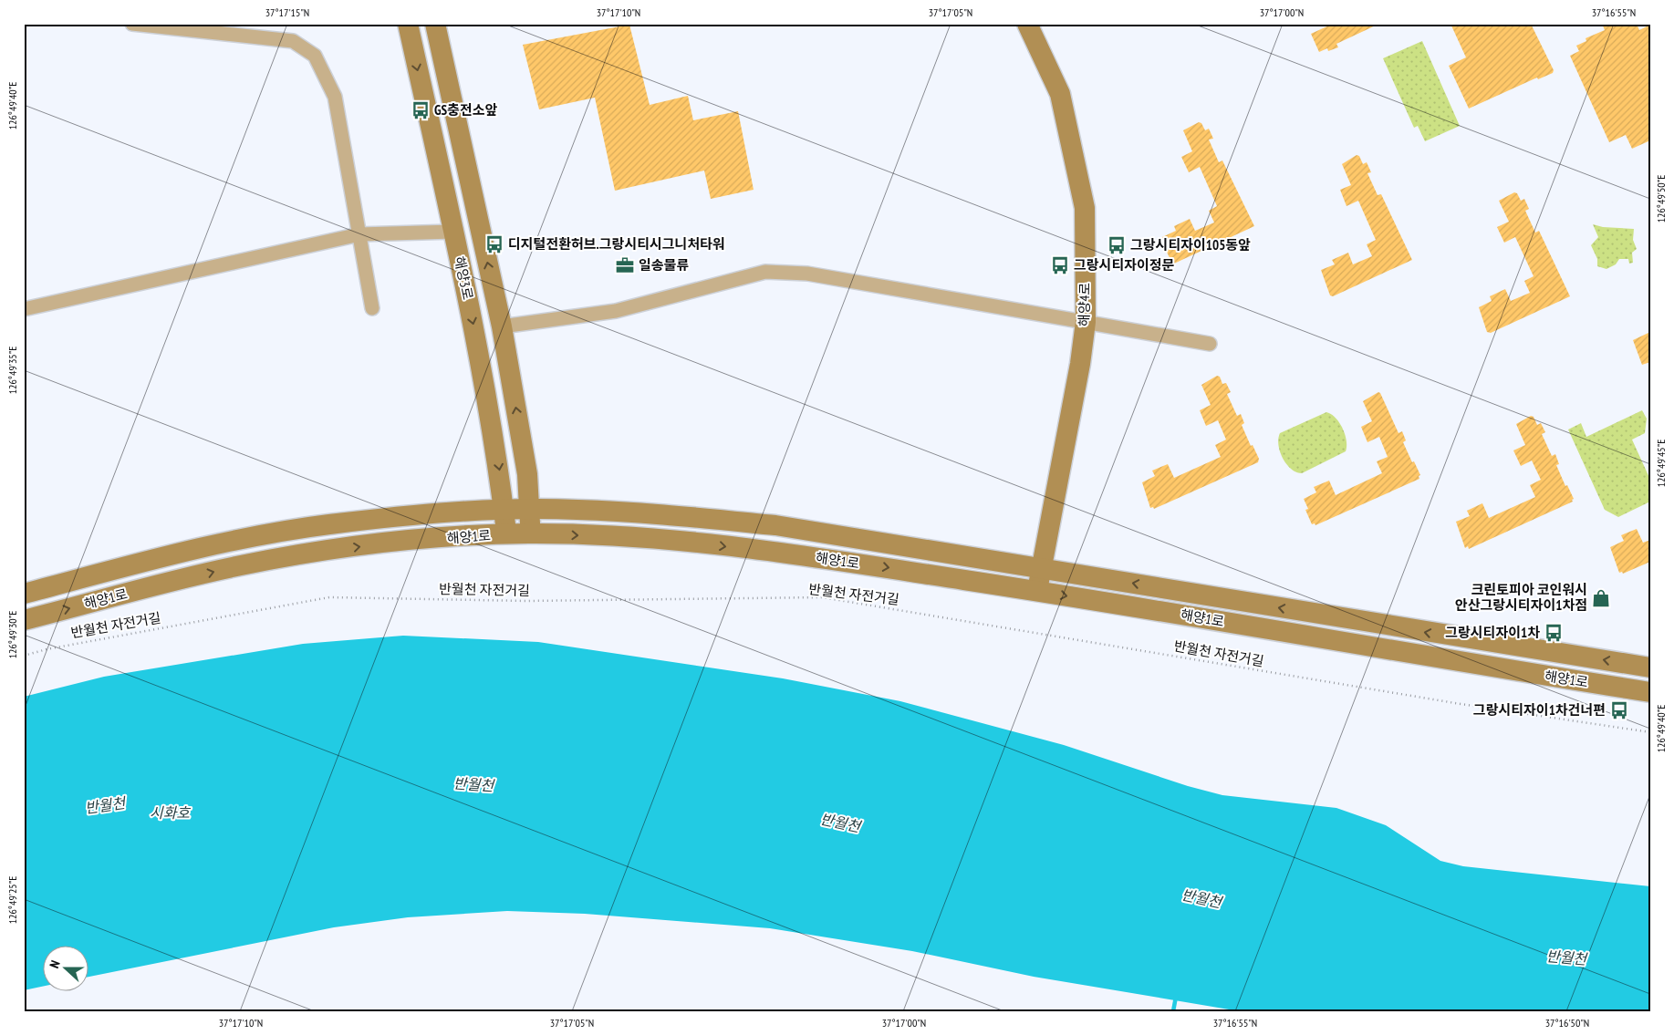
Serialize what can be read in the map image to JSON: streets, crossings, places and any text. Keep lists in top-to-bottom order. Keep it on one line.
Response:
{"streets":{"street":["해양3로","해양4로","해양1로"],"path":["반월천 자전거길"]},"crossings":[["해양3로","해양1로"],["해양4로","해양1로"]],"water":["반월천","시화호"],"places":{"bus stop":["GS충전소앞","디지털전환허브.그랑시티시그니처타워","그랑시티자이105동앞","그랑시티자이정문","그랑시티자이1차","그랑시티자이1차건너편"],"office":["일송물류"],"shop":["크린토피아 코인워시 안산그랑시티자이1차점"]},"north":"left","coordinates":["37°17'15\"N","37°17'10\"N","37°17'05\"N","37°17'00\"N","37°16'55\"N","126°49'40\"E","126°49'50\"E","126°49'35\"E","126°49'45\"E","126°49'30\"E","126°49'25\"E","37°16'50\"N"]}
